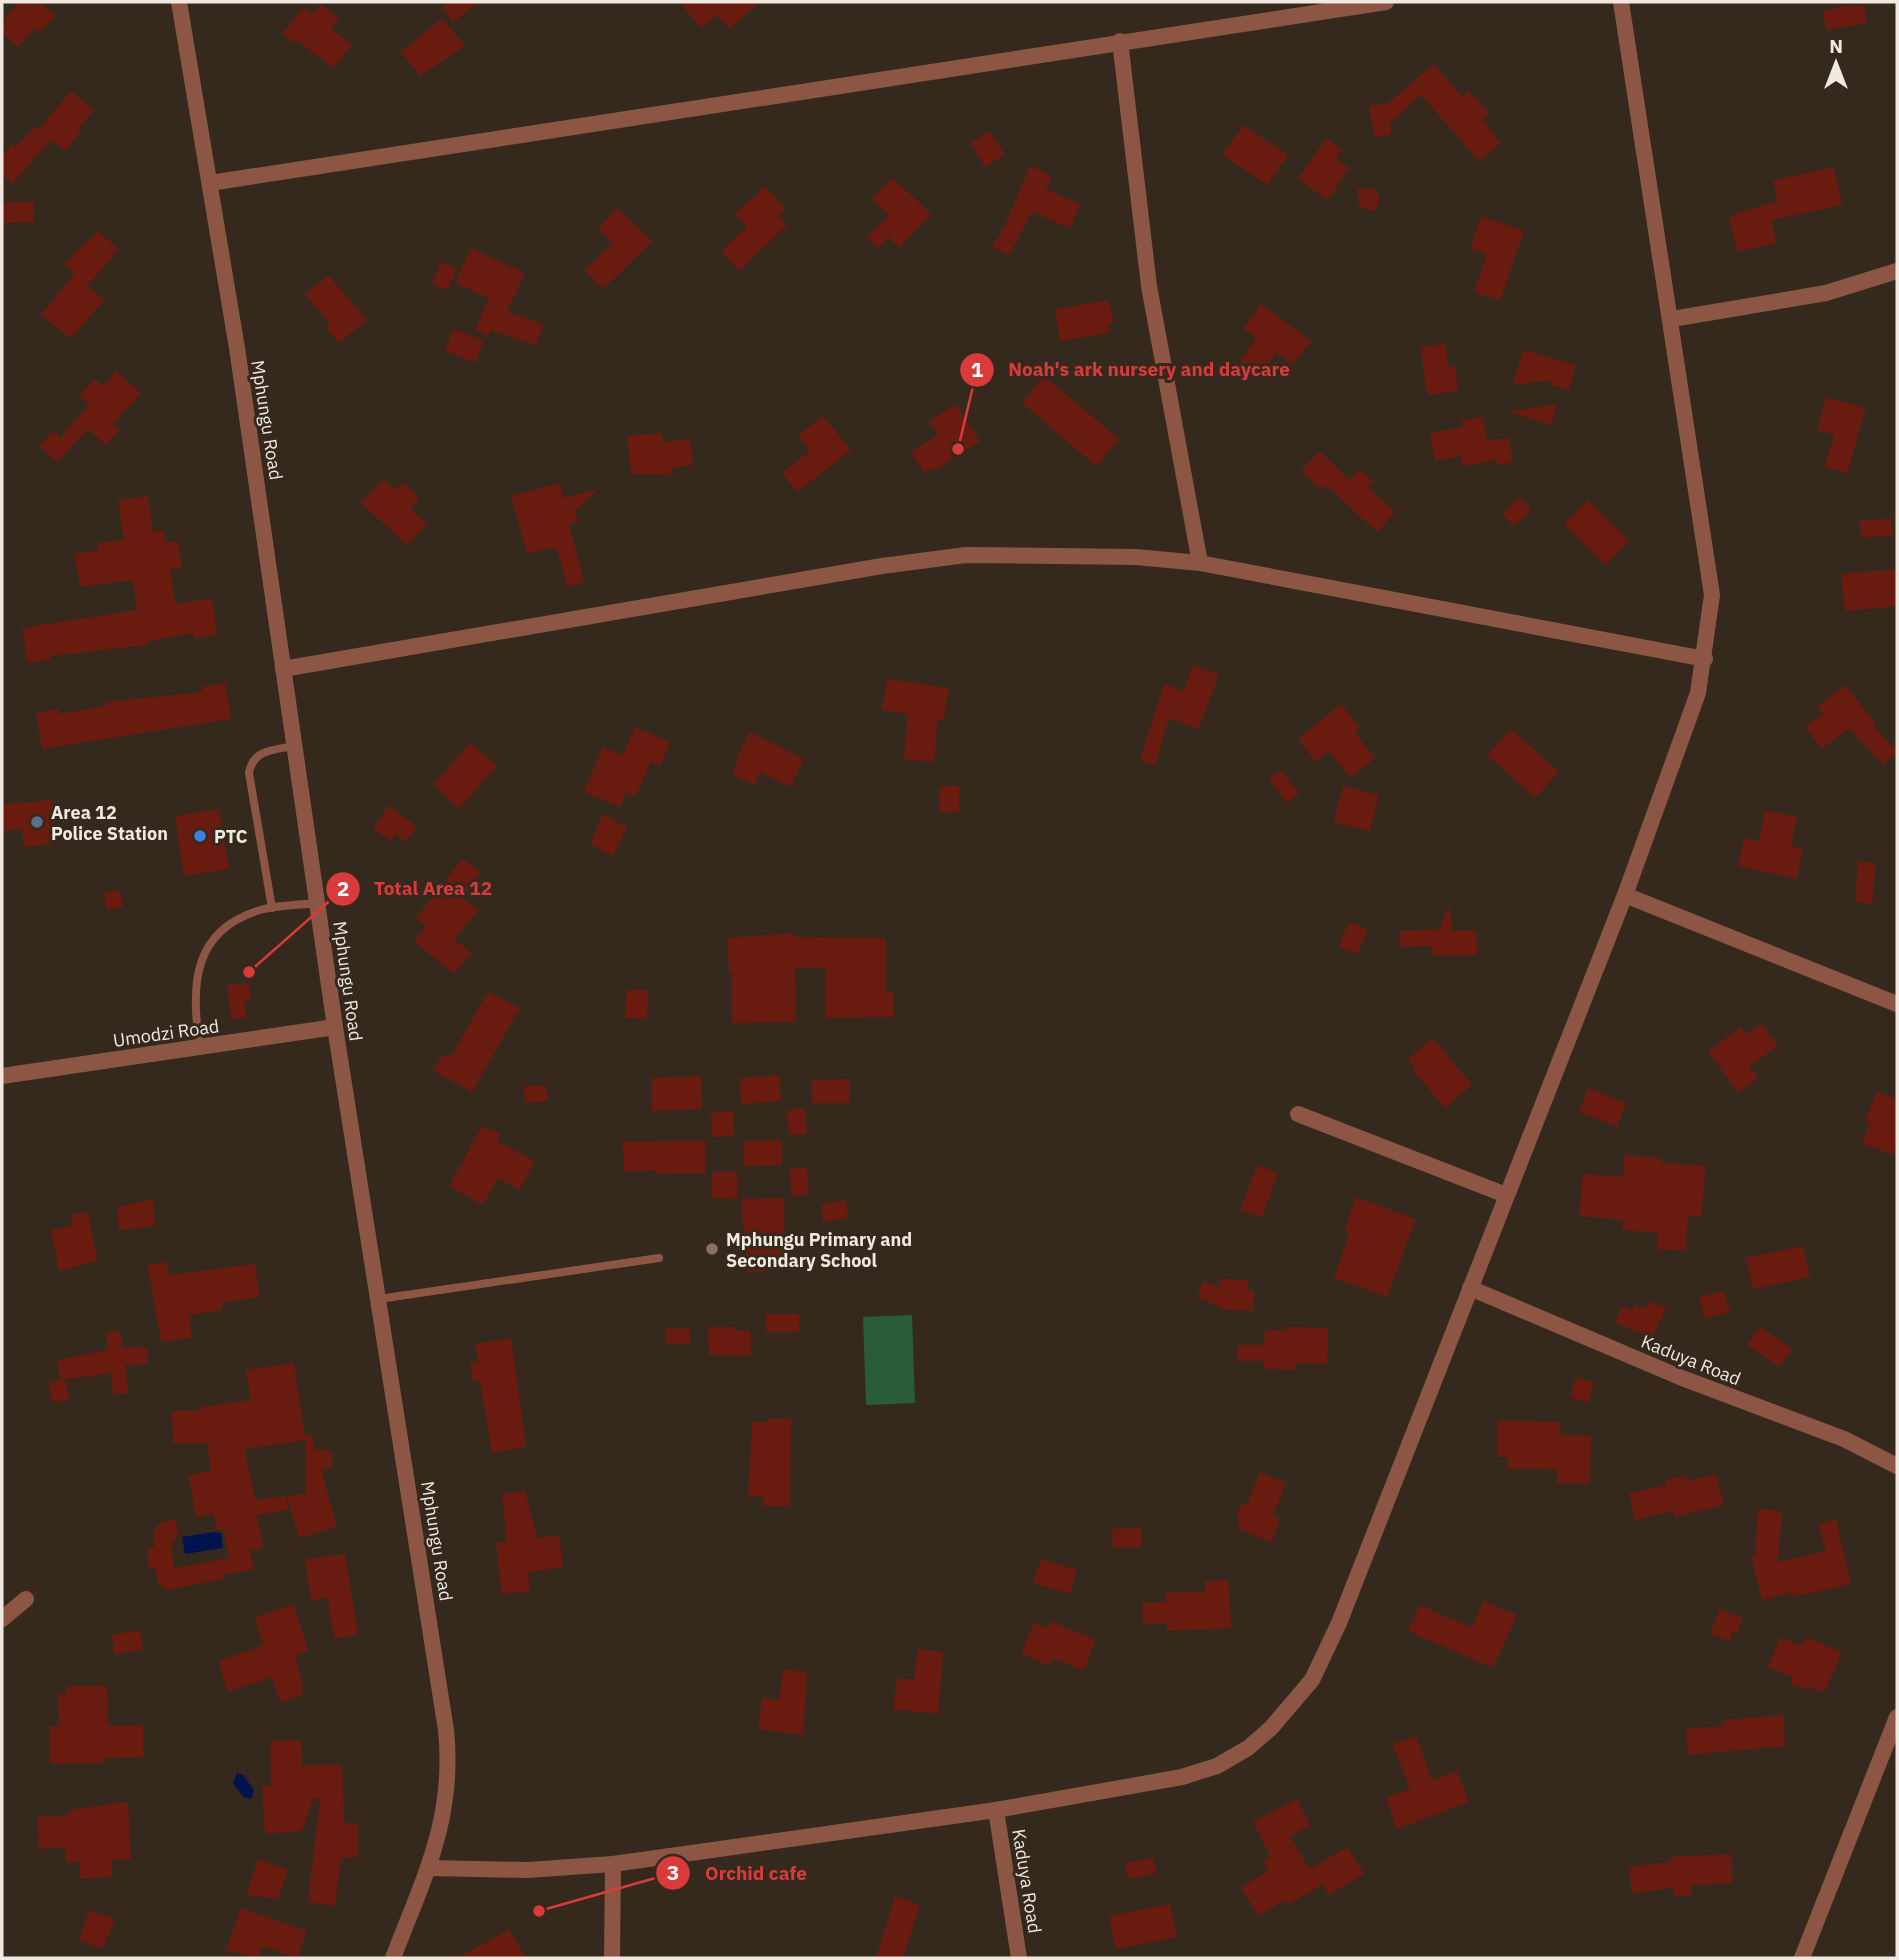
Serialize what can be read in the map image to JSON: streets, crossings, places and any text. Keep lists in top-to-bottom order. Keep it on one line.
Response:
{"streets":{"street":["Mphungu Road","Umodzi Road","Kaduya Road"]},"crossings":[["Mphungu Road","Umodzi Road"]],"places":["Noah's ark nursery and daycare","Area 12 Police Station","PTC","Total Area 12","Mphungu Primary and Secondary School","Orchid cafe"],"north":"top"}
